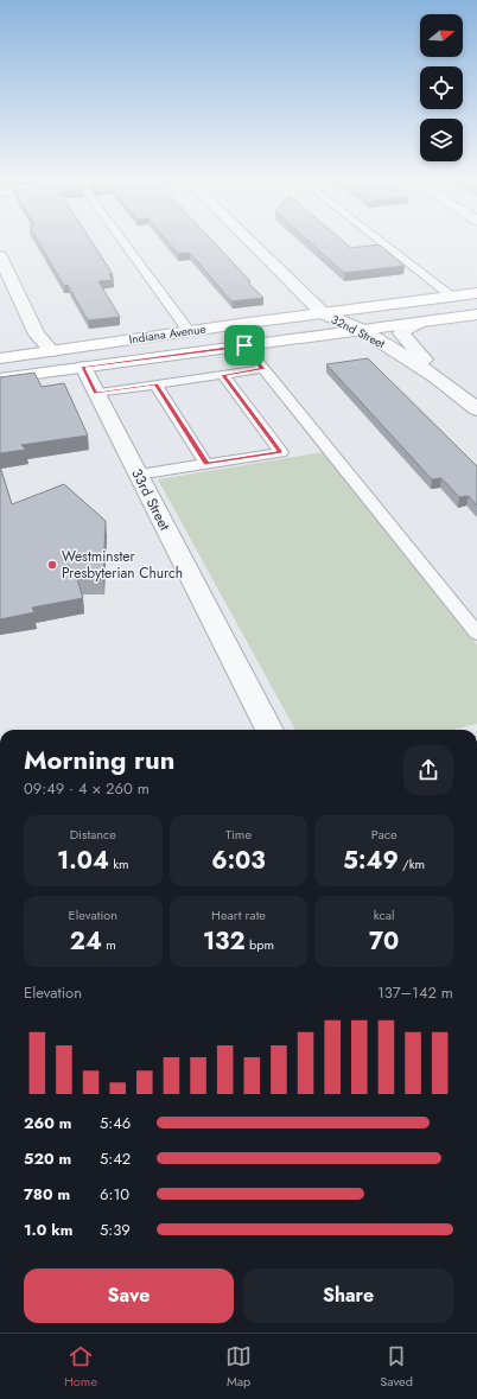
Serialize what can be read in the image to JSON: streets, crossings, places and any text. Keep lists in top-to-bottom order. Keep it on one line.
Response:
{"streets":{"main road":["Indiana Avenue"],"street":["32nd Street","33rd Street"]},"crossings":[["32nd Street","Indiana Avenue"],["Indiana Avenue","33rd Street"]],"places":["Westminster Presbyterian Church"],"north":"right","page":{"heading":["Morning run","09:49 · 4 × 260 m"],"stats":[["Distance","1.04 km"],["Time","6:03"],["Pace","5:49 /km"],["Elevation","24 m"],["Heart rate","132 bpm"],["kcal","70"]],"chart":["Elevation","137–142 m"],"list":[{"name":"260 m","note":"5:46"},{"name":"520 m","note":"5:42"},{"name":"780 m","note":"6:10"},{"name":"1.0 km","note":"5:39"}],"buttons":["Save","Share"],"tabs":["Home","Map","Saved"]}}
